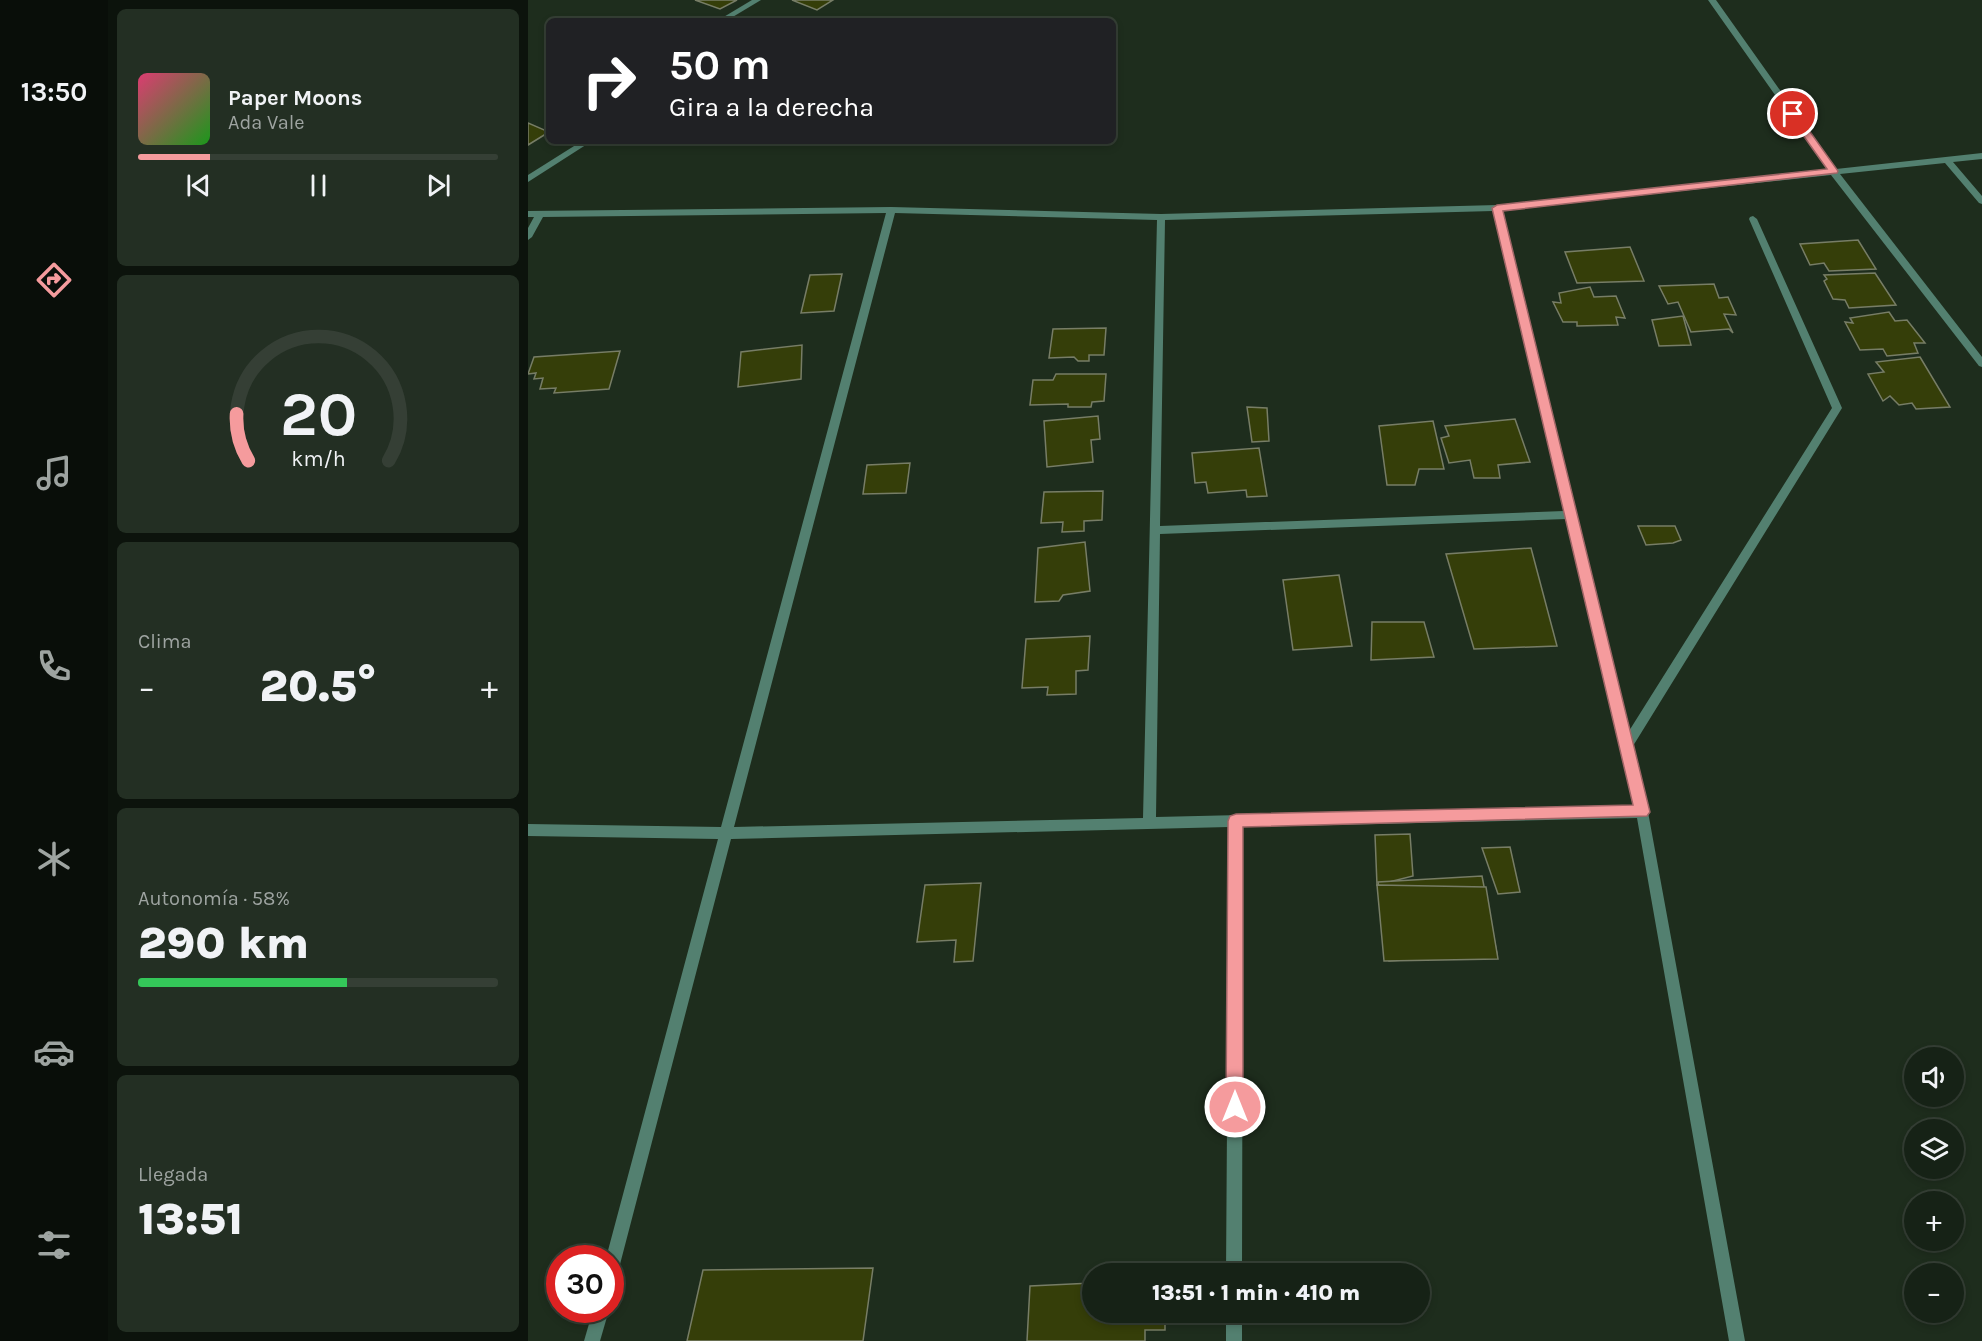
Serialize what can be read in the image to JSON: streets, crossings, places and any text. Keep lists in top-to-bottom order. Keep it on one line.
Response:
{"page":{"tabs":"13:50","turn":["50 m","Gira a la derecha"],"song":["Paper Moons","Ada Vale"],"tile":["Clima",["Autonomía · 58%","290 km"],["Llegada","13:51"]],"heat":["−","20.5°","+"],"map_buttons":["+","−"],"limit":"30","trip":"13:51 · 1 min · 410 m","gauge":["20","km/h"]}}
